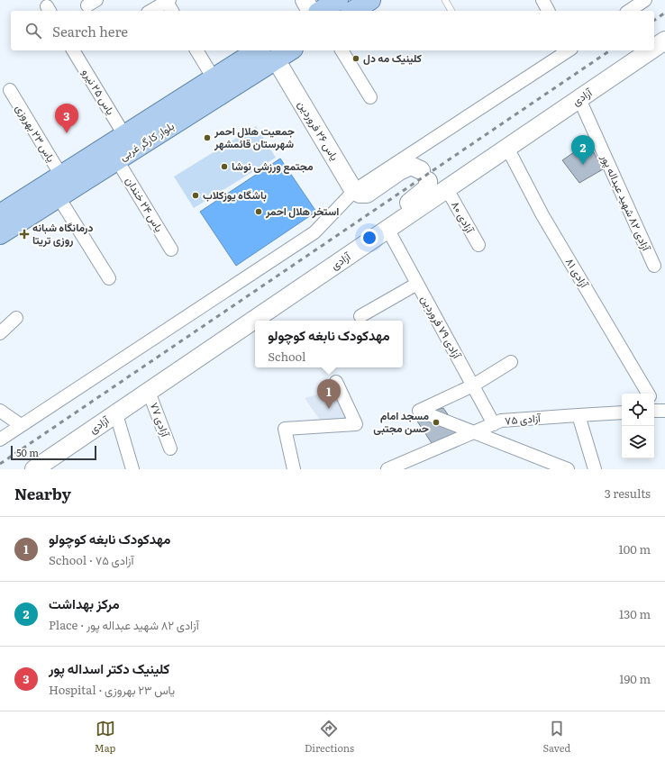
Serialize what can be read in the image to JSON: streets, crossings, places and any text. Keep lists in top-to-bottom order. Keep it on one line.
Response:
{"streets":{"main road":["بلوار کارگر غربی"],"street":["یاس ۲۵ نیرو","آزادی","یاس ۲۶ فروردین","یاس ۲۳ بهروزی","آزادی ۸۲ شهید عبداله پور","یاس ۲۴ خندان","آزادی ۸۰","آزادی ۸۱","آزادی ۷۹ فروردین","آزادی ۷۷","آزادی ۷۵"]},"crossings":[["یاس ۲۵ نیرو","بلوار کارگر غربی"],["آزادی","آزادی ۸۲ شهید عبداله پور"],["آزادی","آزادی ۸۰"],["آزادی","آزادی ۸۱"],["آزادی","آزادی ۷۹ فروردین"],["آزادی","آزادی ۷۷"],["یاس ۲۶ فروردین","بلوار کارگر غربی"],["یاس ۲۳ بهروزی","بلوار کارگر غربی"],["بلوار کارگر غربی","یاس ۲۴ خندان"],["آزادی ۷۹ فروردین","آزادی ۷۵"]],"places":{"other":["کلینیک مه دل","جمعیت هلال احمر شهرستان قائمشهر","مجتمع ورزشی نوشا","باشگاه یوزکلاب","استخر هلال احمر","مسجد امام حسن مجتبی"],"health":["درمانگاه شبانه روزی تریتا"]},"scale_bar":"50 m","page":{"search":"Search here","pins":["3","2","1"],"popup":["مهدکودک نابغه کوچولو","School"],"scale":"50 m","heading":["Nearby","3 results"],"list":[{"mark":"1","name":"مهدکودک نابغه کوچولو","note":"School · آزادی ۷۵","value":"100 m"},{"mark":"2","name":"مرکز بهداشت","note":"Place · آزادی ۸۲ شهید عبداله پور","value":"130 m"},{"mark":"3","name":"کلینیک دکتر اسداله پور","note":"Hospital · یاس ۲۳ بهروزی","value":"190 m"}],"nav":["Map","Directions","Saved"]}}
